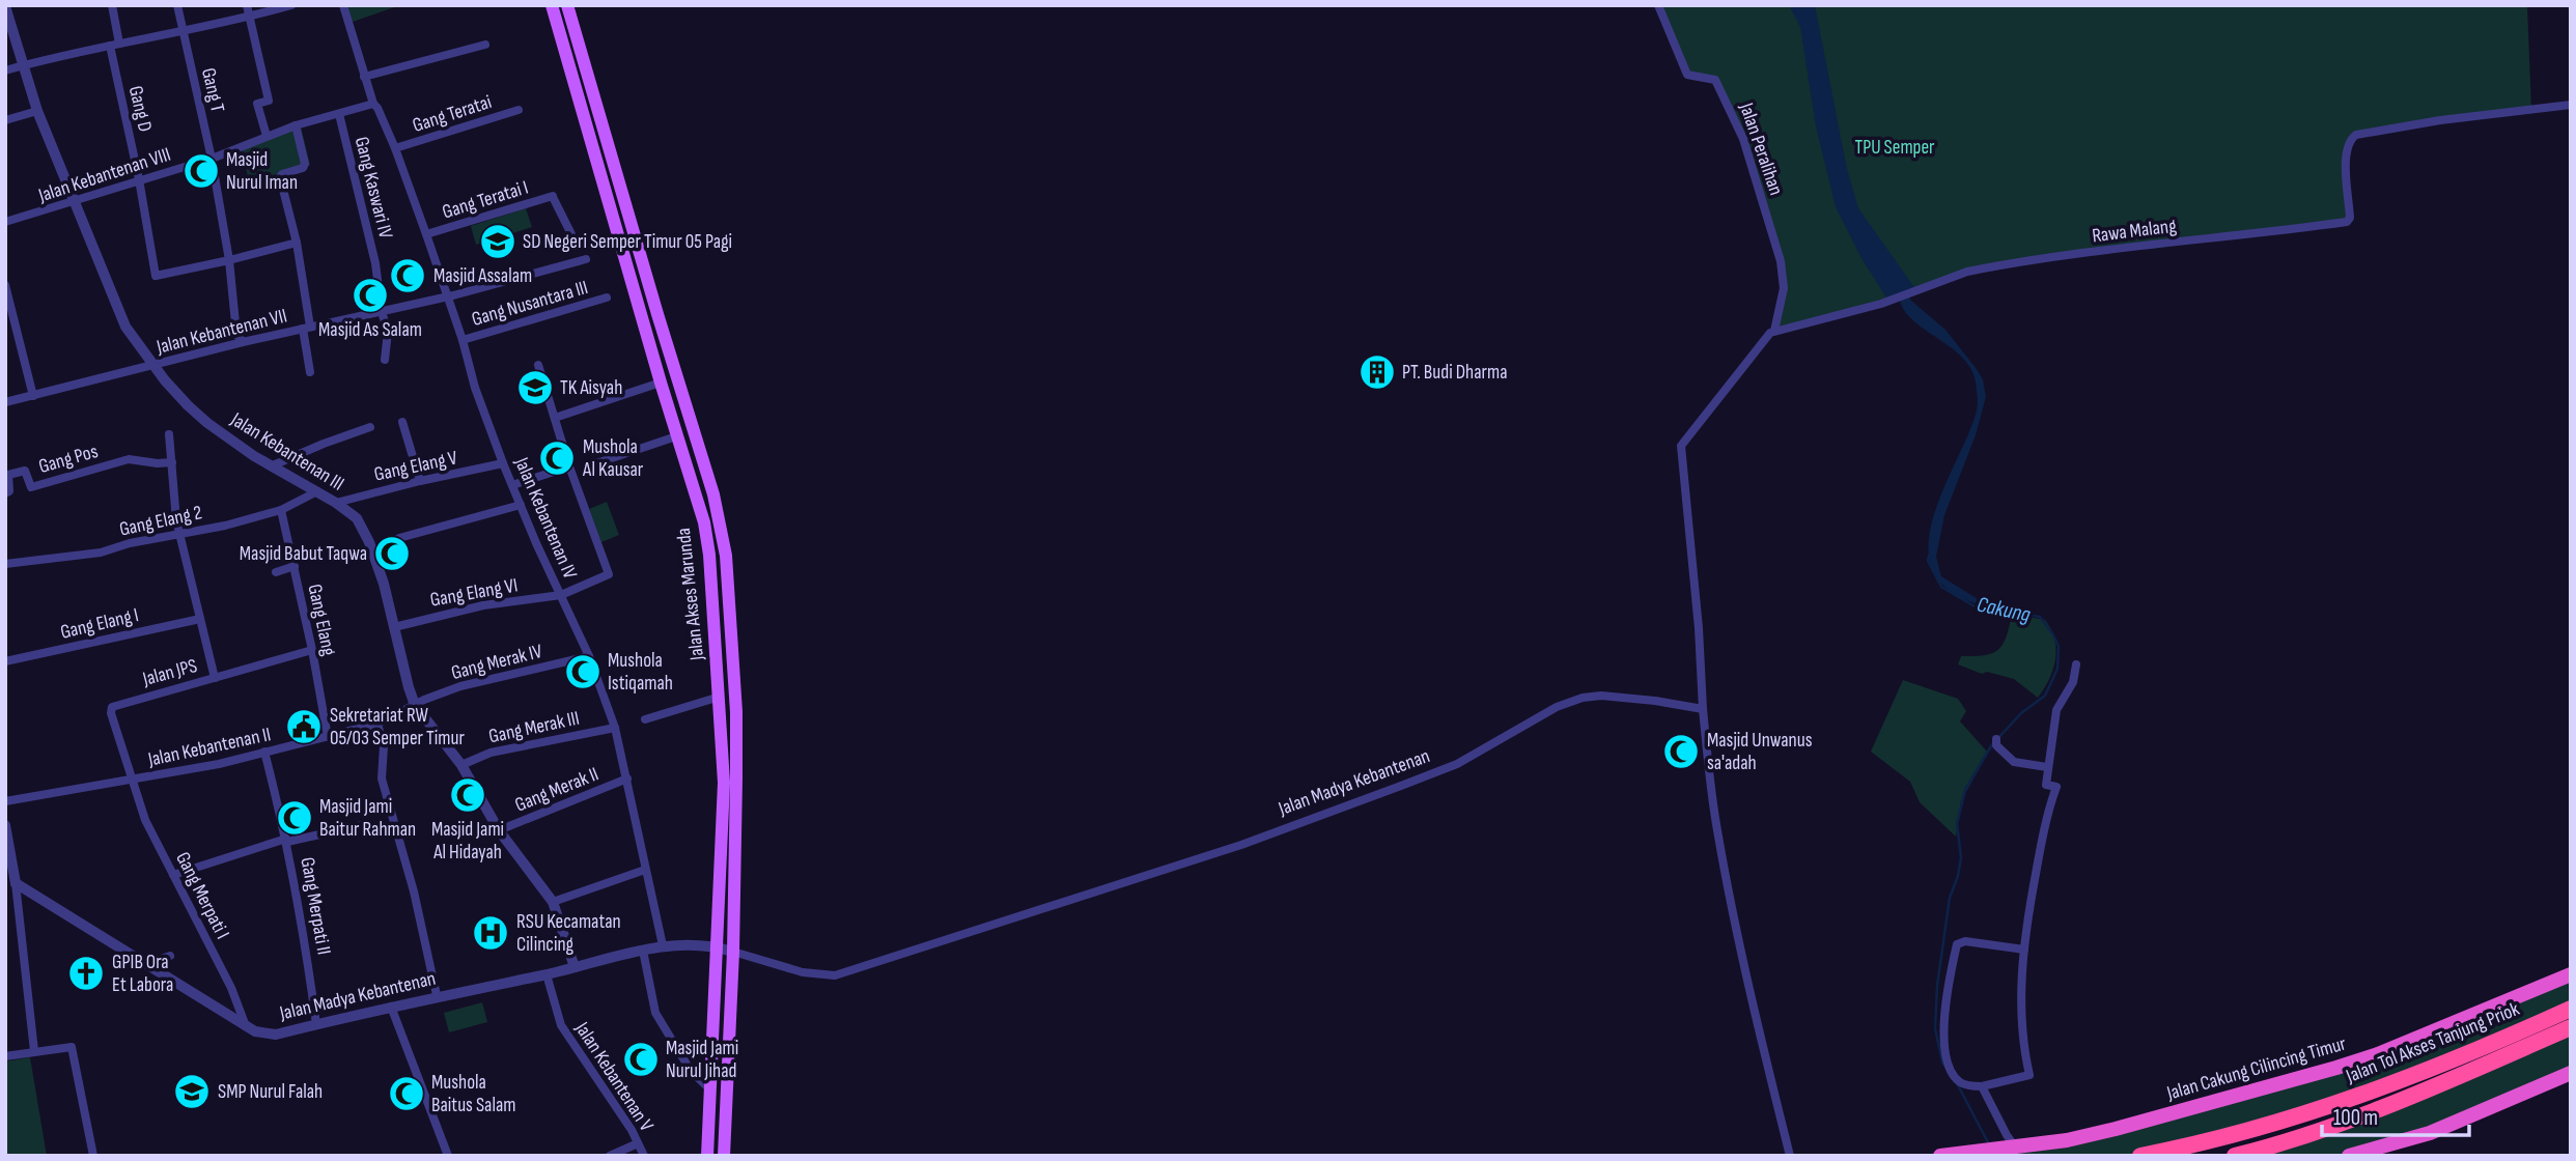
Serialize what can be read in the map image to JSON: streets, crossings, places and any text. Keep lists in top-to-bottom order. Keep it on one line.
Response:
{"streets":{"highway":["Jalan Tol Akses Tanjung Priok","Jalan Cakung Cilincing Timur"],"main road":["Jalan Akses Marunda"],"street":["Gang T","Gang D","Gang Teratai","Jalan Peralihan","Jalan Kebantenan VIII","Gang Kaswari IV","Gang Teratai I","Rawa Malang","Gang Nusantara III","Jalan Kebantenan VII","Jalan Kebantenan III","Gang Pos","Gang Elang V","Jalan Kebantenan IV","Gang Elang 2","Gang Elang VI","Gang Elang","Gang Elang I","Gang Merak IV","Jalan JPS","Gang Merak III","Jalan Kebantenan II","Jalan Madya Kebantenan","Gang Merak II","Gang Merpati I","Gang Merpati II","Jalan Kebantenan V"]},"crossings":[["Gang T","Gang D"],["Gang T","Jalan Kebantenan VIII"],["Gang T","Jalan Kebantenan VII"],["Gang D","Jalan Kebantenan VIII"],["Gang Teratai","Jalan Kebantenan IV"],["Jalan Peralihan","Rawa Malang"],["Jalan Kebantenan VIII","Gang Kaswari IV"],["Jalan Kebantenan VIII","Jalan Kebantenan III"],["Jalan Kebantenan VIII","Jalan Kebantenan IV"],["Gang Kaswari IV","Jalan Kebantenan VII"],["Gang Teratai I","Jalan Kebantenan IV"],["Gang Nusantara III","Jalan Kebantenan IV"],["Jalan Kebantenan VII","Jalan Kebantenan III"],["Jalan Kebantenan VII","Jalan Kebantenan IV"],["Jalan Kebantenan III","Gang Elang V"],["Jalan Kebantenan III","Gang Elang 2"],["Jalan Kebantenan III","Gang Elang VI"],["Jalan Kebantenan III","Gang Merak IV"],["Jalan Kebantenan III","Jalan Kebantenan II"],["Gang Elang V","Jalan Kebantenan IV"],["Jalan Kebantenan IV","Gang Elang VI"],["Jalan Kebantenan IV","Gang Merak IV"],["Jalan Kebantenan IV","Gang Merak III"],["Jalan Kebantenan IV","Jalan Madya Kebantenan"],["Jalan Kebantenan IV","Gang Merak II"],["Gang Elang 2","Gang Elang"],["Jalan Akses Marunda","Jalan Madya Kebantenan"],["Gang Elang","Jalan JPS"],["Gang Elang","Jalan Kebantenan II"],["Gang Merak IV","Jalan Kebantenan II"],["Jalan JPS","Jalan Kebantenan II"],["Jalan JPS","Gang Merpati I"],["Jalan Kebantenan II","Gang Merpati I"],["Jalan Kebantenan II","Gang Merpati II"],["Jalan Madya Kebantenan","Gang Merpati I"],["Jalan Madya Kebantenan","Gang Merpati II"],["Jalan Madya Kebantenan","Jalan Kebantenan V"]],"water":["Cakung"],"parks":["TPU Semper"],"places":{"mosque":["Masjid Nurul Iman","Masjid Assalam","Masjid As Salam","Mushola Al Kausar","Masjid Babut Taqwa","Mushola Istiqamah","Masjid Unwanus sa'adah","Masjid Jami Al Hidayah","Masjid Jami Baitur Rahman","Masjid Jami Nurul Jihad","Mushola Baitus Salam"],"school or university":["SD Negeri Semper Timur 05 Pagi","TK Aisyah","SMP Nurul Falah"],"building":["PT. Budi Dharma"],"public building":["Sekretariat RW 05/03 Semper Timur"],"hospital":["RSU Kecamatan Cilincing"],"church":["GPIB Ora Et Labora"]},"scale_bar":"100 m"}
